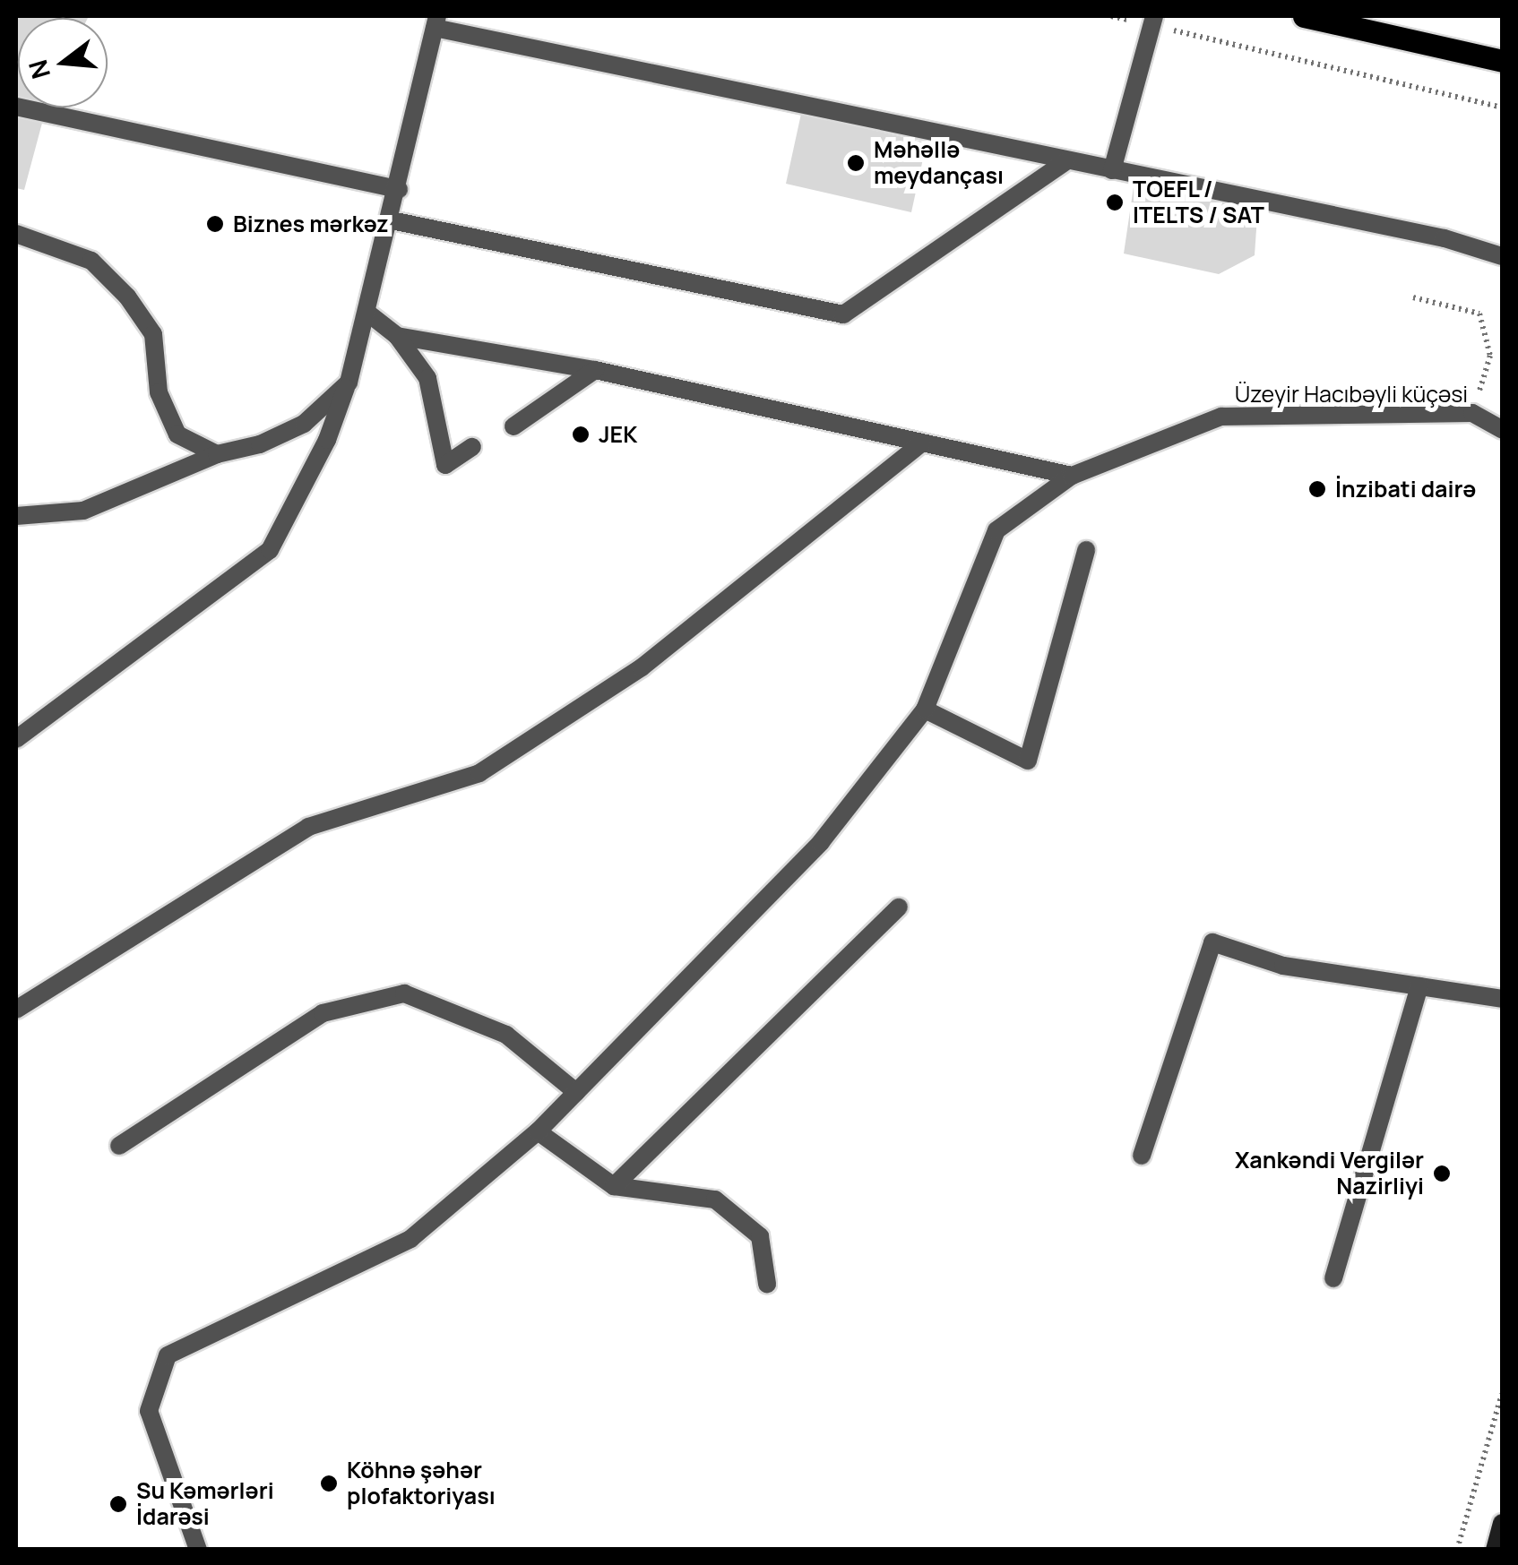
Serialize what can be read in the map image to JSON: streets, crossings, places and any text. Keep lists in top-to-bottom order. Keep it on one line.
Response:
{"streets":{"street":["Üzeyir Hacıbəyli küçəsi"]},"places":["Məhəllə meydançası","TOEFL / ITELTS / SAT","Biznes mərkəz","JEK","İnzibati dairə","Xankəndi Vergilər Nazirliyi","Köhnə şəhər plofaktoriyası","Su Kəmərləri İdarəsi"],"north":"left"}
